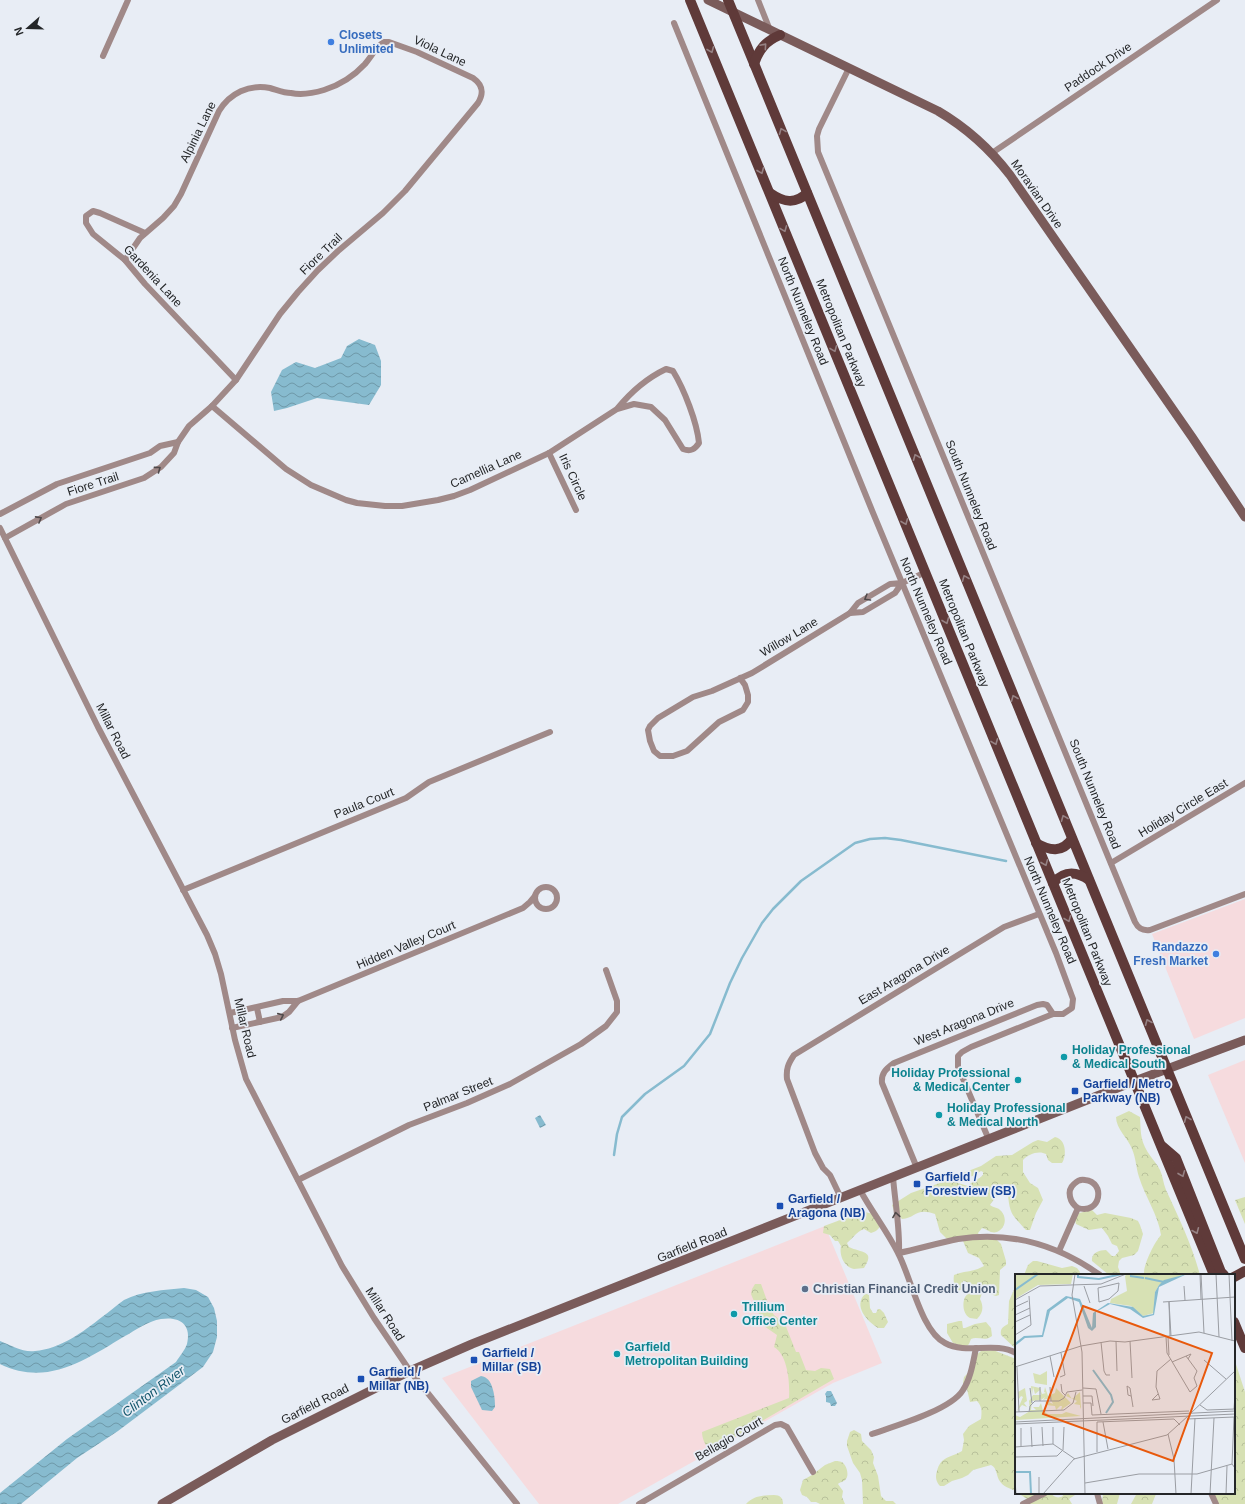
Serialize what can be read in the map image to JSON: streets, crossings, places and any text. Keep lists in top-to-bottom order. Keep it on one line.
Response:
{"streets":{"main road":["Moravian Drive","Metropolitan Parkway","Garfield Road"],"street":["Viola Lane","Paddock Drive","Alpinia Lane","Fiore Trail","Gardenia Lane","North Nunneley Road","Camellia Lane","Iris Circle","South Nunneley Road","Willow Lane","Millar Road","Paula Court","Holiday Circle East","Hidden Valley Court","East Aragona Drive","West Aragona Drive","Palmar Street","Bellagio Court"]},"crossings":[["Viola Lane","Alpinia Lane"],["Viola Lane","Fiore Trail"],["Paddock Drive","Moravian Drive"],["Alpinia Lane","Gardenia Lane"],["Moravian Drive","Metropolitan Parkway"],["Moravian Drive","South Nunneley Road"],["Fiore Trail","Gardenia Lane"],["Fiore Trail","Camellia Lane"],["Fiore Trail","Millar Road"],["North Nunneley Road","Willow Lane"],["North Nunneley Road","East Aragona Drive"],["North Nunneley Road","West Aragona Drive"],["North Nunneley Road","Garfield Road"],["Metropolitan Parkway","Willow Lane"],["Metropolitan Parkway","Garfield Road"],["Camellia Lane","Iris Circle"],["South Nunneley Road","Holiday Circle East"],["Millar Road","Paula Court"],["Millar Road","Hidden Valley Court"],["Millar Road","Palmar Street"],["Millar Road","Garfield Road"],["East Aragona Drive","Garfield Road"],["West Aragona Drive","Garfield Road"]],"water":["Clinton River"],"places":{"other":["Closets Unlimited","Randazzo Fresh Market","Holiday Professional & Medical South","Holiday Professional & Medical Center","Holiday Professional & Medical North","Christian Financial Credit Union","Trillium Office Center","Garfield Metropolitan Building"],"transit":["Garfield / Metro Parkway (NB)","Garfield / Forestview (SB)","Garfield / Aragona (NB)","Garfield / Millar (SB)","Garfield / Millar (NB)"]},"north":"left"}
